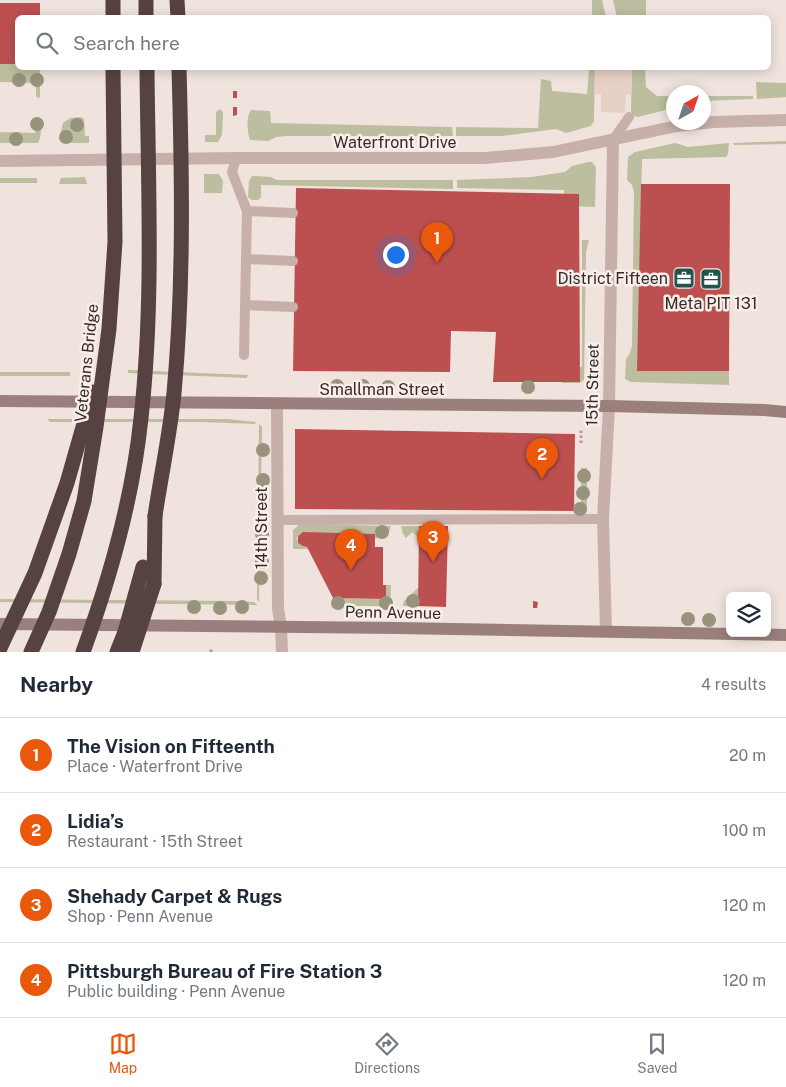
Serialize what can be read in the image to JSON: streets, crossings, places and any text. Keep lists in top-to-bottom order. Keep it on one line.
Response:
{"streets":{"highway":["Veterans Bridge"],"street":["Waterfront Drive","15th Street","Smallman Street","14th Street","Penn Avenue"]},"crossings":[["Waterfront Drive","15th Street"],["15th Street","Smallman Street"],["15th Street","Penn Avenue"],["Smallman Street","14th Street"],["14th Street","Penn Avenue"]],"places":{"office":["District Fifteen","Meta PIT 131"]},"north":"top right","page":{"search":"Search here","pins":["1","2","3","4"],"heading":["Nearby","4 results"],"list":[{"mark":"1","name":"The Vision on Fifteenth","note":"Place · Waterfront Drive","value":"20 m"},{"mark":"2","name":"Lidia’s","note":"Restaurant · 15th Street","value":"100 m"},{"mark":"3","name":"Shehady Carpet & Rugs","note":"Shop · Penn Avenue","value":"120 m"},{"mark":"4","name":"Pittsburgh Bureau of Fire Station 3","note":"Public building · Penn Avenue","value":"120 m"}],"nav":["Map","Directions","Saved"]}}
